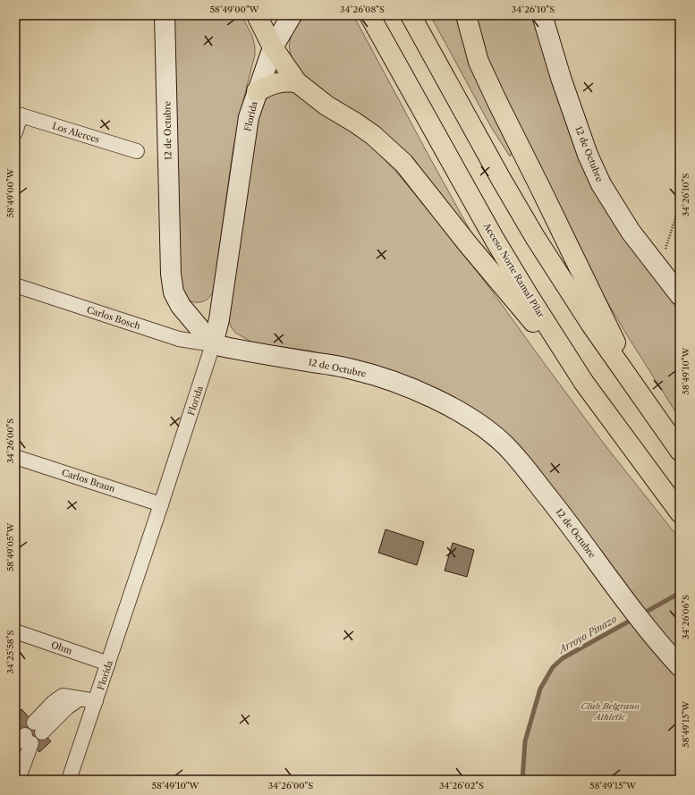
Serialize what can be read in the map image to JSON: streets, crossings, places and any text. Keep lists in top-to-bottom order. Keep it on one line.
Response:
{"streets":{"highway":["Acceso Norte Ramal Pilar"],"street":["Florida","12 de Octubre","Los Alerces","Carlos Bosch","Carlos Braun","Ohm"]},"crossings":[["Florida","12 de Octubre"],["Florida","Carlos Bosch"],["Florida","Carlos Braun"],["Florida","Ohm"],["12 de Octubre","Carlos Bosch"]],"water":["Arroyo Pinazo"],"parks":["Club Belgrano Athletic"],"coordinates":["58°49'00\"W","34°26'08\"S","34°26'10\"S","58°49'10\"W","34°26'00\"S","58°49'05\"W","34°26'06\"S","34°25'58\"S","58°49'15\"W","34°26'02\"S"]}
